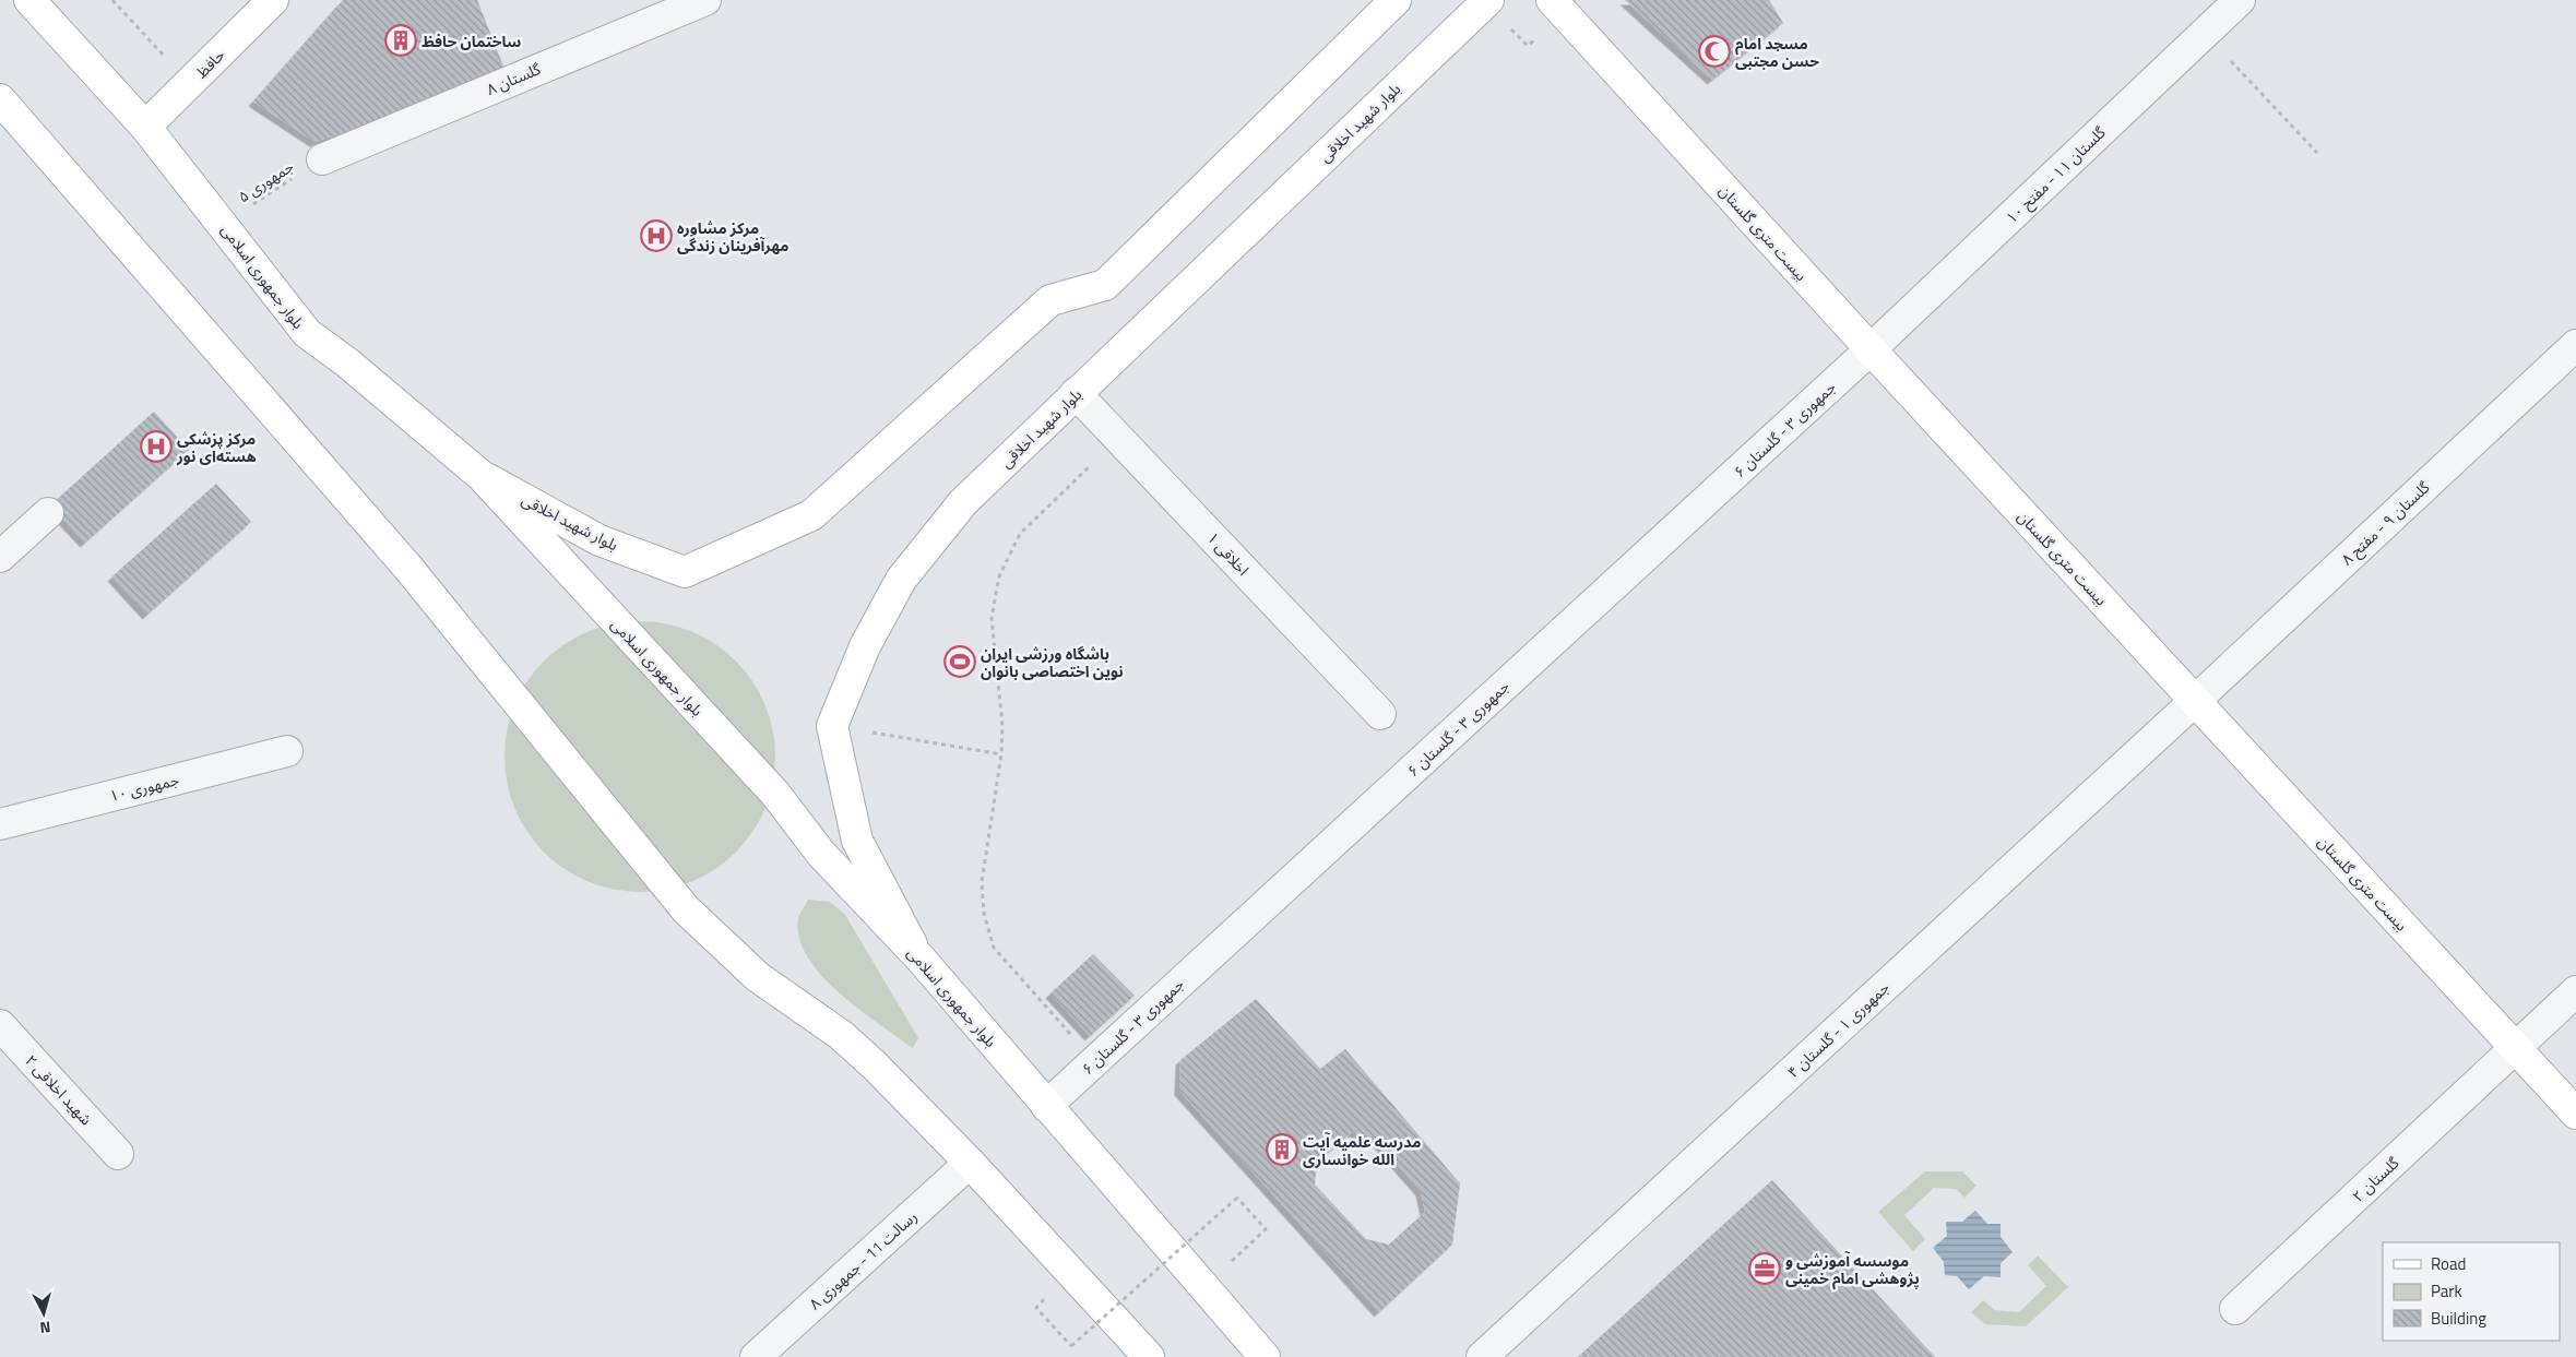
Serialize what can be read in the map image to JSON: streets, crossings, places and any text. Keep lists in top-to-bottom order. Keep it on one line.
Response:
{"streets":{"main road":["حافظ","بلوار شهید اخلاقی","بیست متری گلستان","بلوار جمهوری اسلامی"],"street":["گلستان ۸","گلستان ۱۱ - مفتح ۱۰","جمهوری ۳ - گلستان ۶","گلستان ۹ - مفتح ۸","اخلاقی ۱","جمهوری ۱۰","جمهوری ۱ - گلستان ۴","شهید اخلاقی ۲","گلستان ۲","رسالت 11 - جمهوری ۸"],"path":["جمهوری ۵"]},"crossings":[["حافظ","بلوار جمهوری اسلامی"],["گلستان ۸","جمهوری ۵"],["بلوار شهید اخلاقی","بلوار جمهوری اسلامی"],["بلوار شهید اخلاقی","اخلاقی ۱"],["گلستان ۱۱ - مفتح ۱۰","بیست متری گلستان"],["گلستان ۱۱ - مفتح ۱۰","جمهوری ۳ - گلستان ۶"],["جمهوری ۵","بلوار جمهوری اسلامی"],["بیست متری گلستان","جمهوری ۳ - گلستان ۶"],["بیست متری گلستان","گلستان ۹ - مفتح ۸"],["بیست متری گلستان","جمهوری ۱ - گلستان ۴"],["بیست متری گلستان","گلستان ۲"],["بلوار جمهوری اسلامی","جمهوری ۳ - گلستان ۶"],["گلستان ۹ - مفتح ۸","جمهوری ۱ - گلستان ۴"]],"places":{"building":["ساختمان حافظ","مدرسه علمیه آیت الله خوانساری"],"mosque":["مسجد امام حسن مجتبی"],"hospital":["مرکز مشاوره مهرآفرینان زندگی","مرکز پزشکی هسته‌ای نور"],"sports":["باشگاه ورزشی ایران نوین اختصاصی بانوان"],"office":["موسسه آموزشی و پژوهشی امام خمینی"]},"legend":["Road","Park","Building"],"north":"bottom"}
